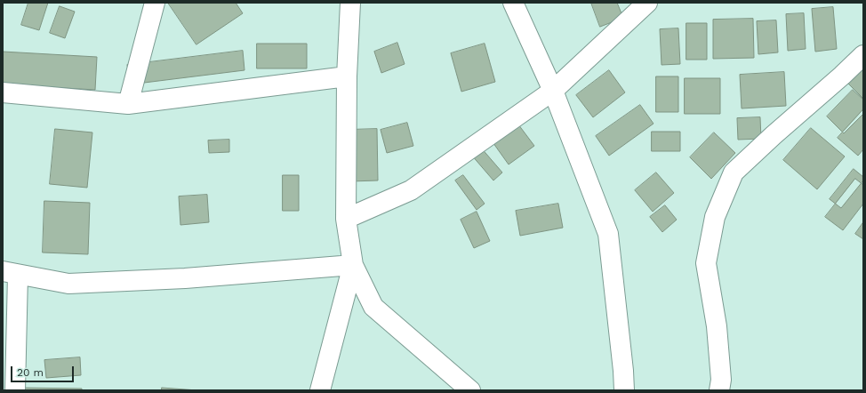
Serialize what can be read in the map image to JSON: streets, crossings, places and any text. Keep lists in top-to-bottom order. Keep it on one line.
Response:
{"scale_bar":"20 m"}
